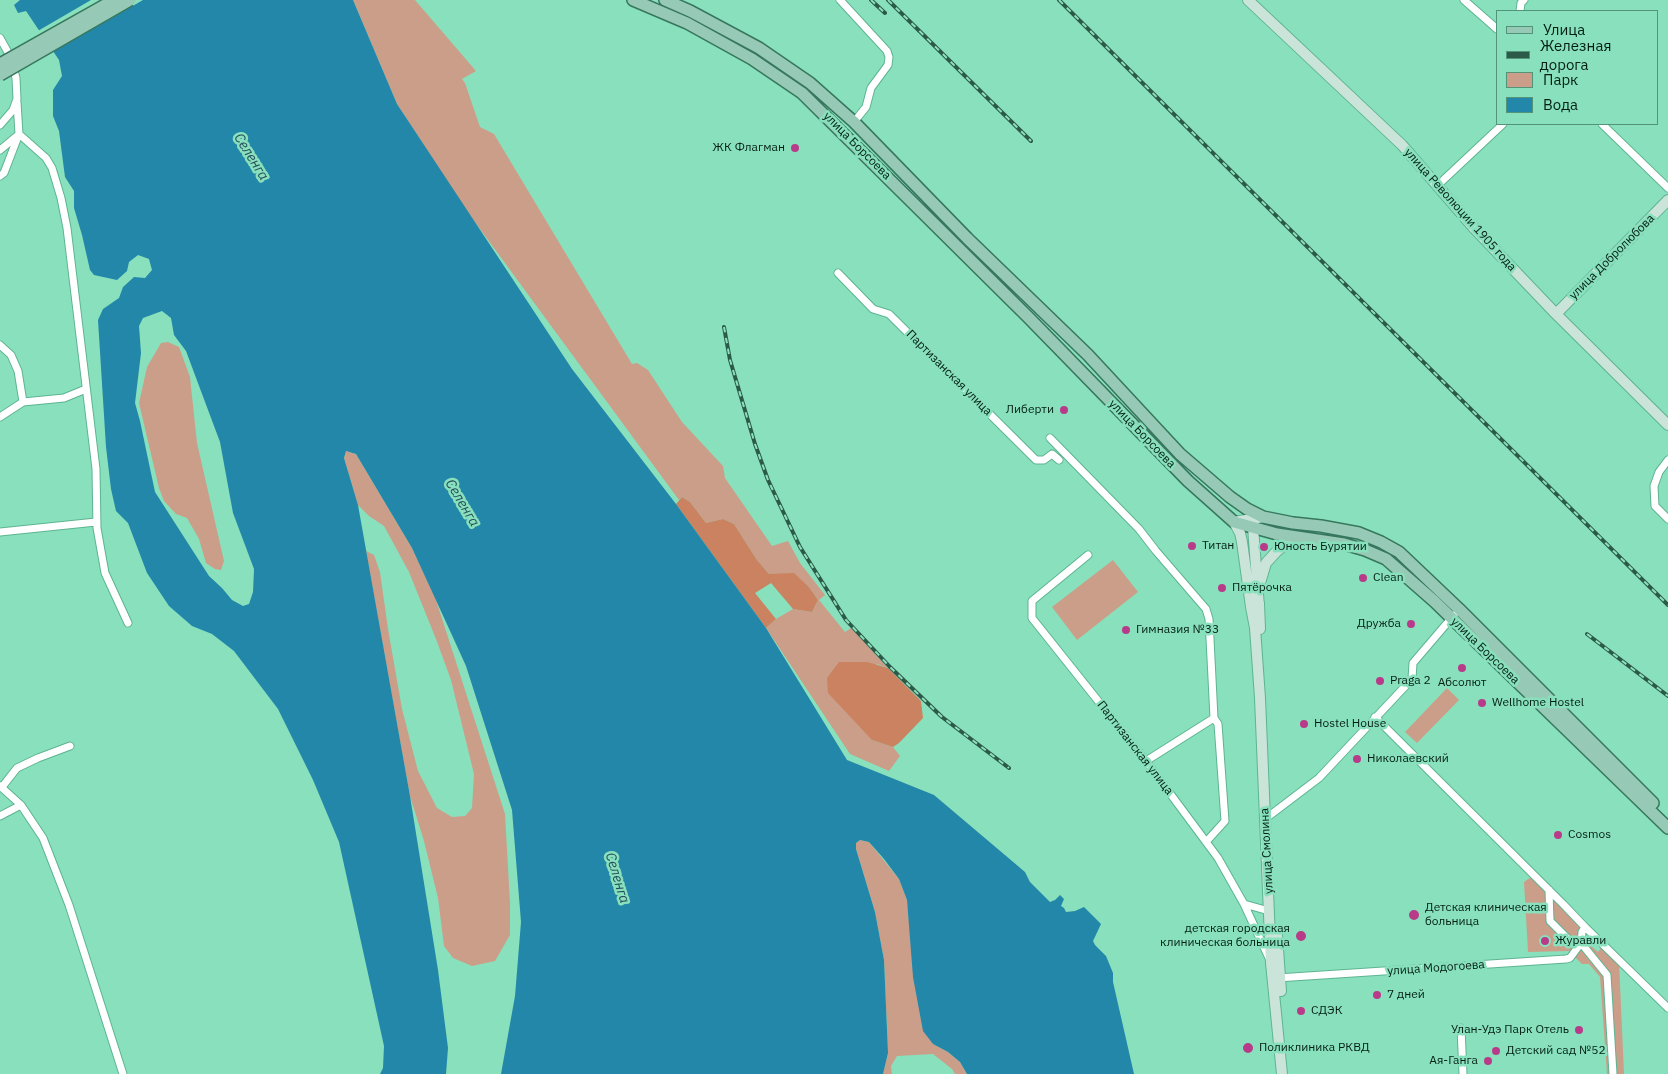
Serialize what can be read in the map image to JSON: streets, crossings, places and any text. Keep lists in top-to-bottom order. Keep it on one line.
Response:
{"streets":{"main road":["улица Борсоева","улица Революции 1905 года","улица Добролюбова","улица Смолина"],"street":["Партизанская улица","улица Модогоева"]},"crossings":[["улица Борсоева","улица Смолина"],["улица Революции 1905 года","улица Добролюбова"],["Партизанская улица","улица Смолина"],["улица Смолина","улица Модогоева"]],"water":["Селенга"],"places":["ЖК Флагман","Либерти","Титан","Юность Бурятии","Clean","Пятёрочка","Дружба","Гимназия №33","Абсолют","Praga 2","Wellhome Hostel","Hostel House","Николаевский","Cosmos","Детская клиническая больница","детская городская клиническая больница","Журавли","7 дней","СДЭК","Улан-Удэ Парк Отель","Поликлиника РКВД","Детский сад №52","Ая-Ганга"],"legend":["Улица","Железная дорога","Парк","Вода"]}
